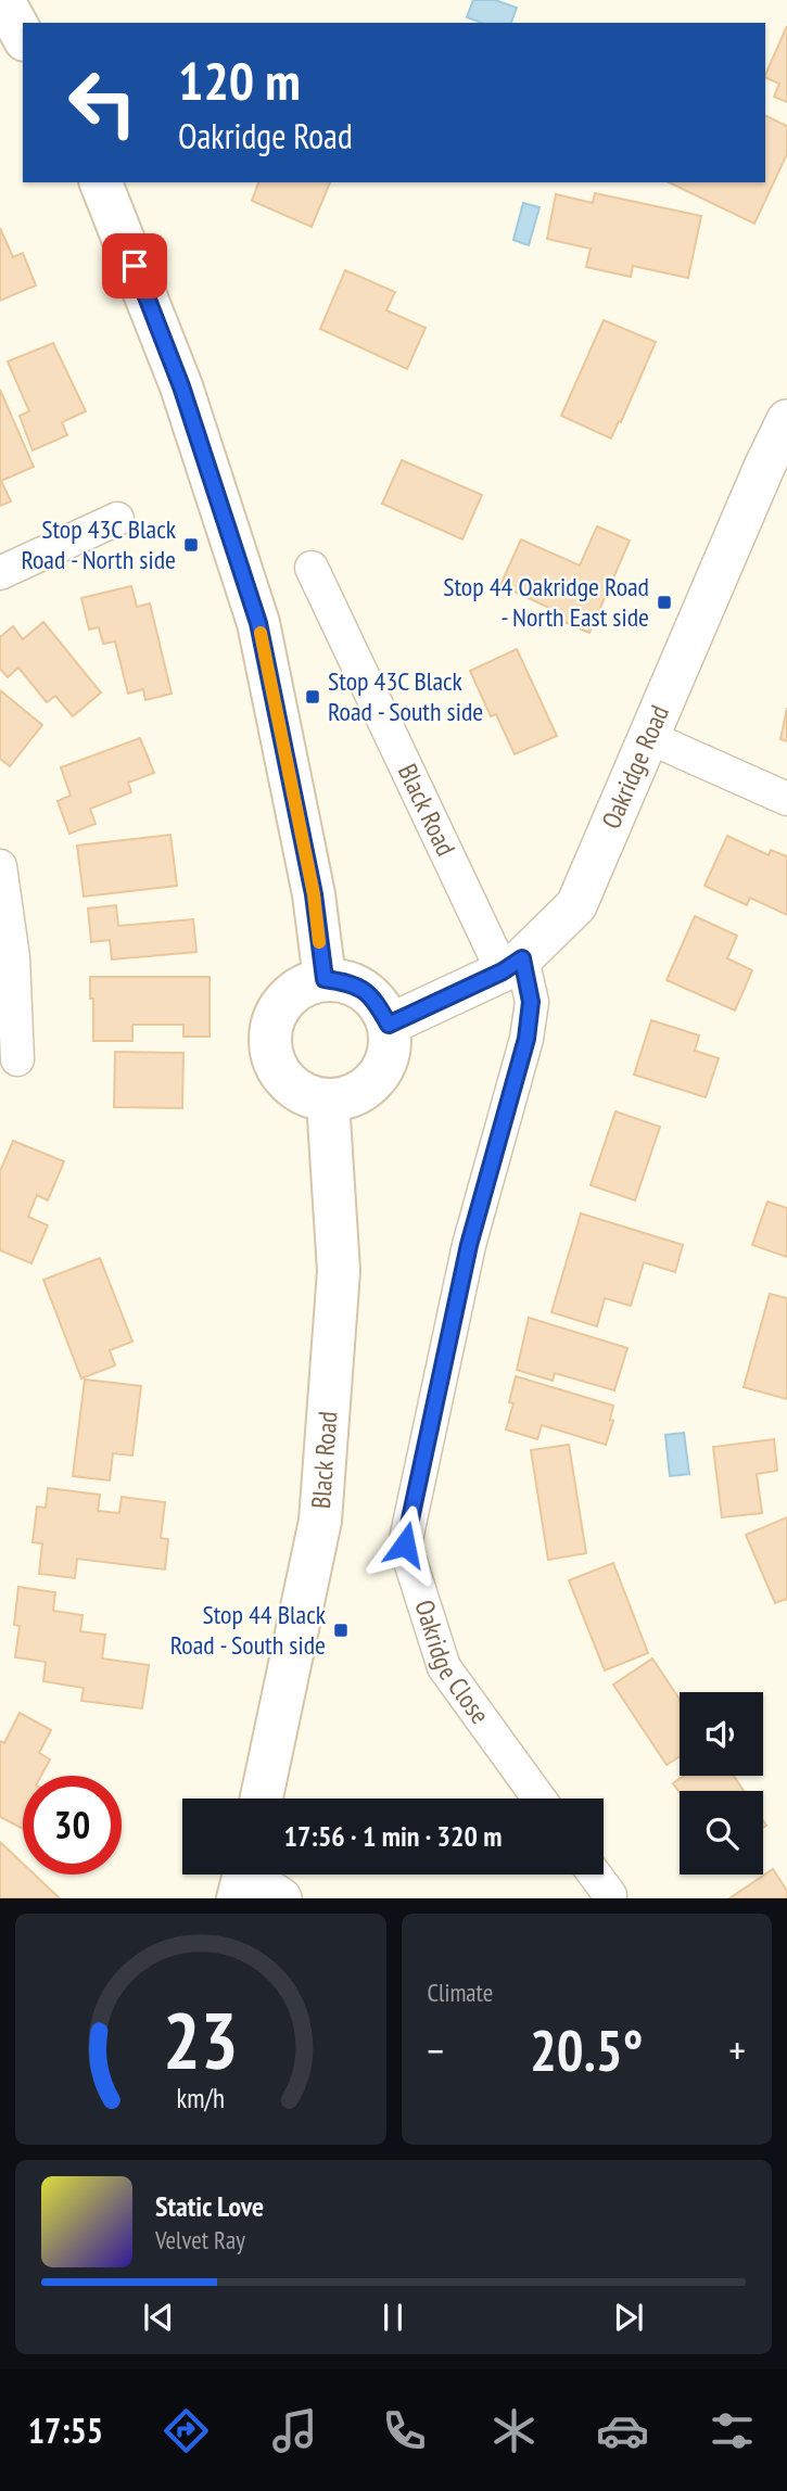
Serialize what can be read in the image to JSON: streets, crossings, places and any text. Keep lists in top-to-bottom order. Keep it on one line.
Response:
{"streets":{"main road":["Black Road"],"street":["Oakridge Road","Oakridge Close"]},"crossings":[["Oakridge Road","Black Road"],["Oakridge Road","Oakridge Close"],["Black Road","Oakridge Close"]],"places":{"transit":["Stop 43C Black Road - North side","Stop 44 Oakridge Road - North East side","Stop 43C Black Road - South side","Stop 44 Black Road - South side"]},"page":{"turn":["120 m","Oakridge Road"],"limit":"30","trip":"17:56 · 1 min · 320 m","tile":"Climate","heat":["−","20.5°","+"],"song":["Static Love","Velvet Ray"],"tabs":"17:55","gauge":["23","km/h"]}}
